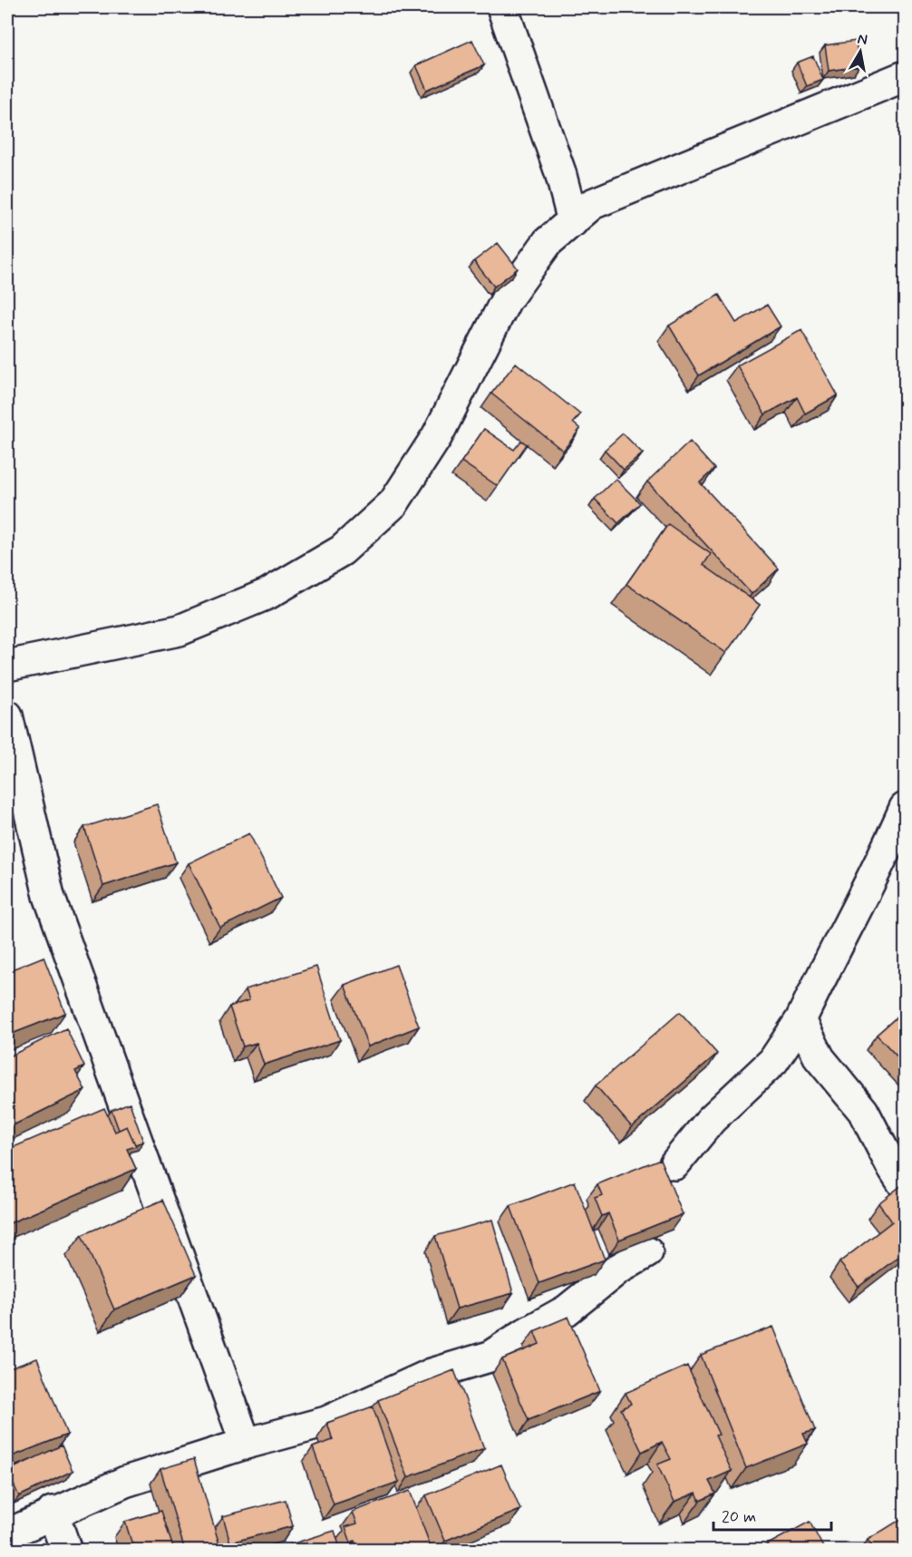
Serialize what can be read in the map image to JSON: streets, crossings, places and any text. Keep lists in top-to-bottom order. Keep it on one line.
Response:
{"scale_bar":"20 m","north":"top"}
